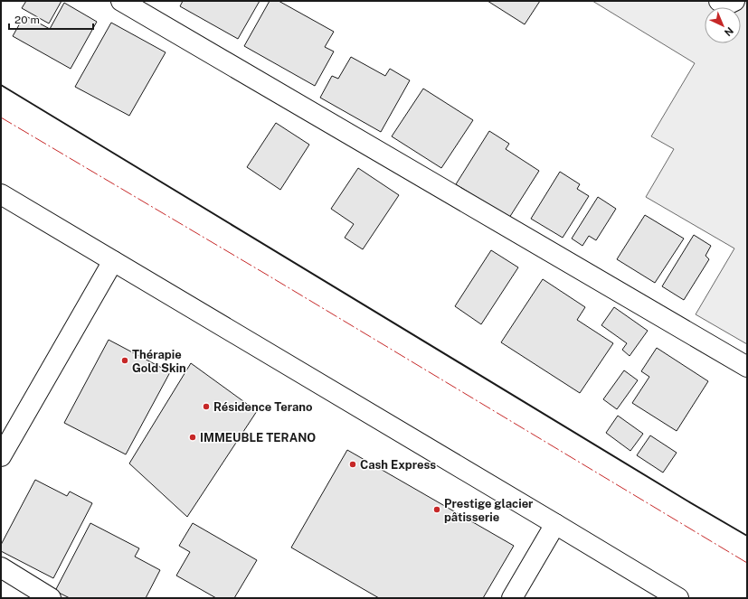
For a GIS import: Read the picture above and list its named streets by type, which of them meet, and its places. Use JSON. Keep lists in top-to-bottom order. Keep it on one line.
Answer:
{"places":["Thérapie Gold Skin","Résidence Terano","IMMEUBLE TERANO","Cash Express","Prestige glacier pâtisserie"],"scale_bar":"20 m","north":"bottom right"}
